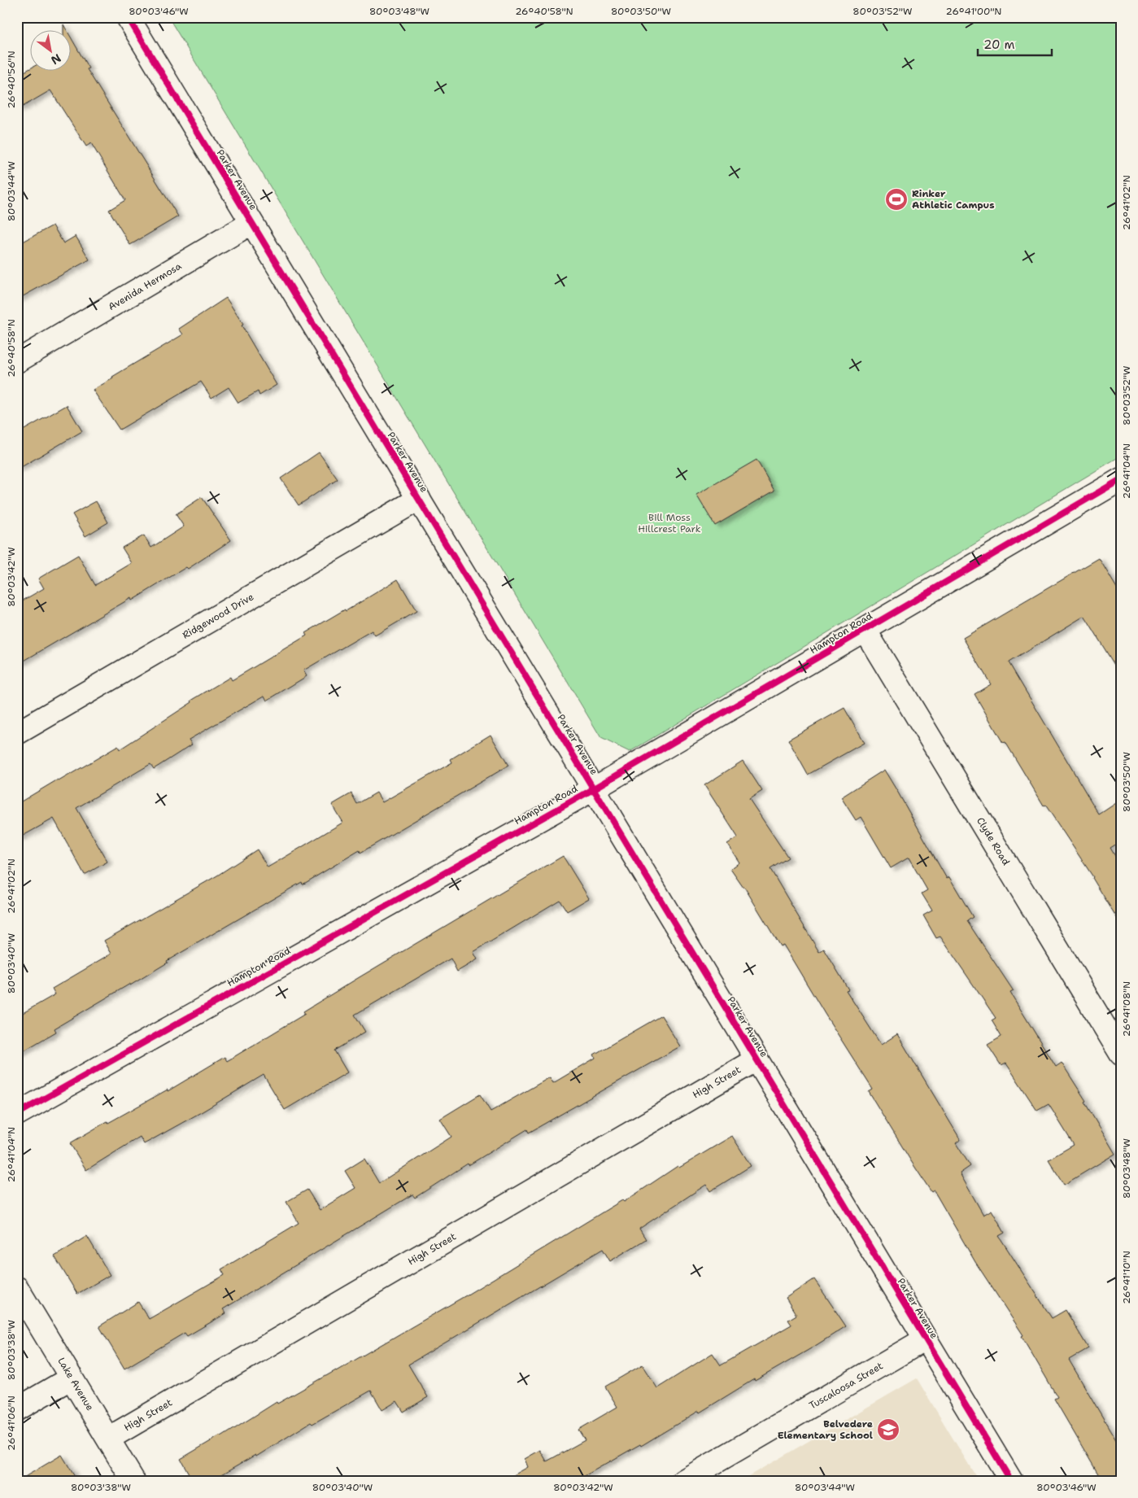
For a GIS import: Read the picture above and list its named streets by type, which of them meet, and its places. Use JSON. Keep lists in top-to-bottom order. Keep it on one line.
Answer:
{"streets":{"street":["Parker Avenue","Avenida Hermosa","Ridgewood Drive","Hampton Road","Clyde Road","High Street","Lake Avenue","Tuscaloosa Street"]},"crossings":[["Parker Avenue","Avenida Hermosa"],["Parker Avenue","Ridgewood Drive"],["Parker Avenue","Hampton Road"],["Parker Avenue","High Street"],["Parker Avenue","Tuscaloosa Street"],["Hampton Road","Clyde Road"],["High Street","Lake Avenue"]],"parks":["Bill Moss Hillcrest Park"],"places":{"sports":["Rinker Athletic Campus"],"school or university":["Belvedere Elementary School"]},"scale_bar":"20 m","north":"bottom right","coordinates":["80°03'46\"W","80°03'48\"W","26°40'58\"N","80°03'50\"W","80°03'52\"W","26°41'00\"N","26°40'56\"N","80°03'44\"W","26°41'02\"N","26°41'04\"N","80°03'42\"W","80°03'40\"W","26°41'08\"N","26°41'10\"N","80°03'38\"W","26°41'06\"N"]}
